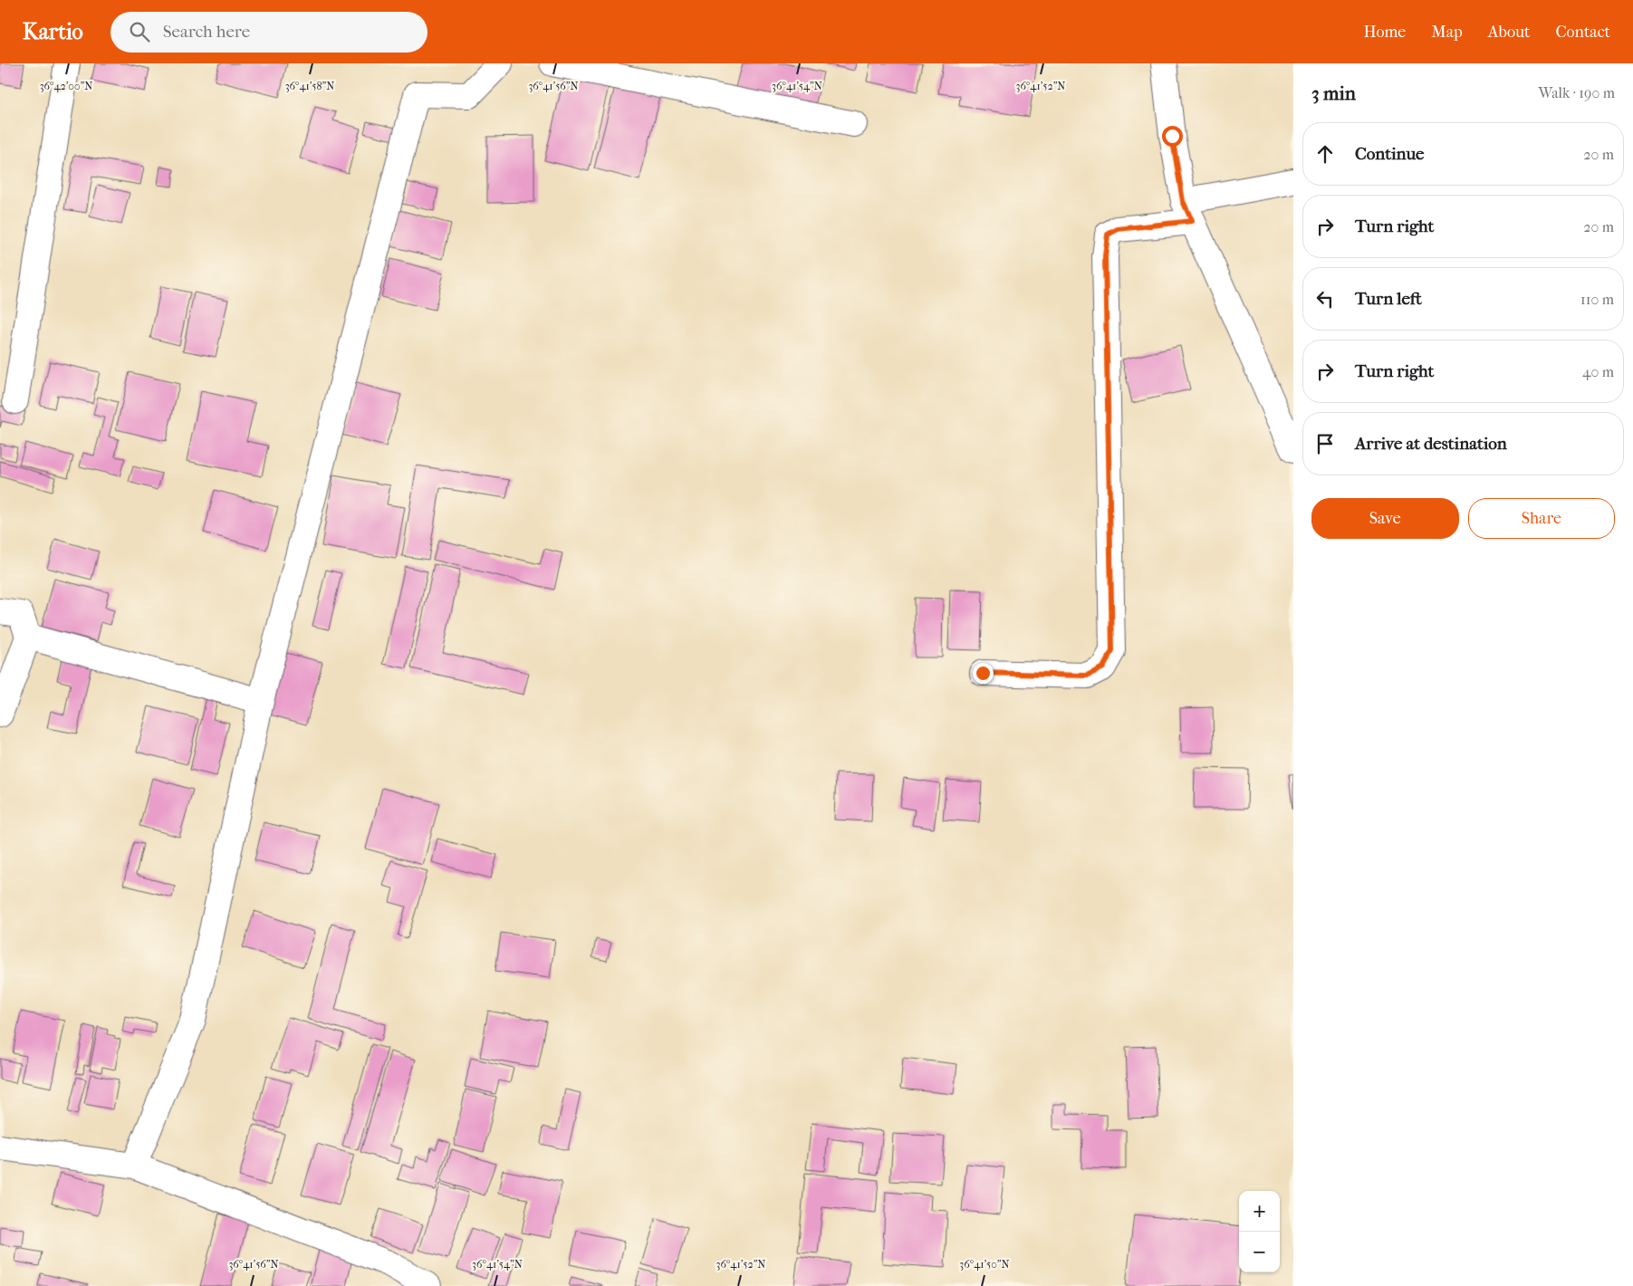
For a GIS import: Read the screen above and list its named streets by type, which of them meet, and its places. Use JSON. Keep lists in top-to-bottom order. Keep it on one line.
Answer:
{"page":{"header":"Kartio","search":"Search here","nav":["Home","Map","About","Contact"],"heading":["3 min","Walk · 190 m"],"list":[["Continue","20 m"],["Turn right","20 m"],["Turn left","110 m"],["Turn right","40 m"],"Arrive at destination"],"buttons":["Save","Share"],"map_buttons":["+","−"]},"coordinates":["36°42'00\"N","36°41'58\"N","36°41'56\"N","36°41'54\"N","36°41'52\"N","36°41'50\"N"]}
